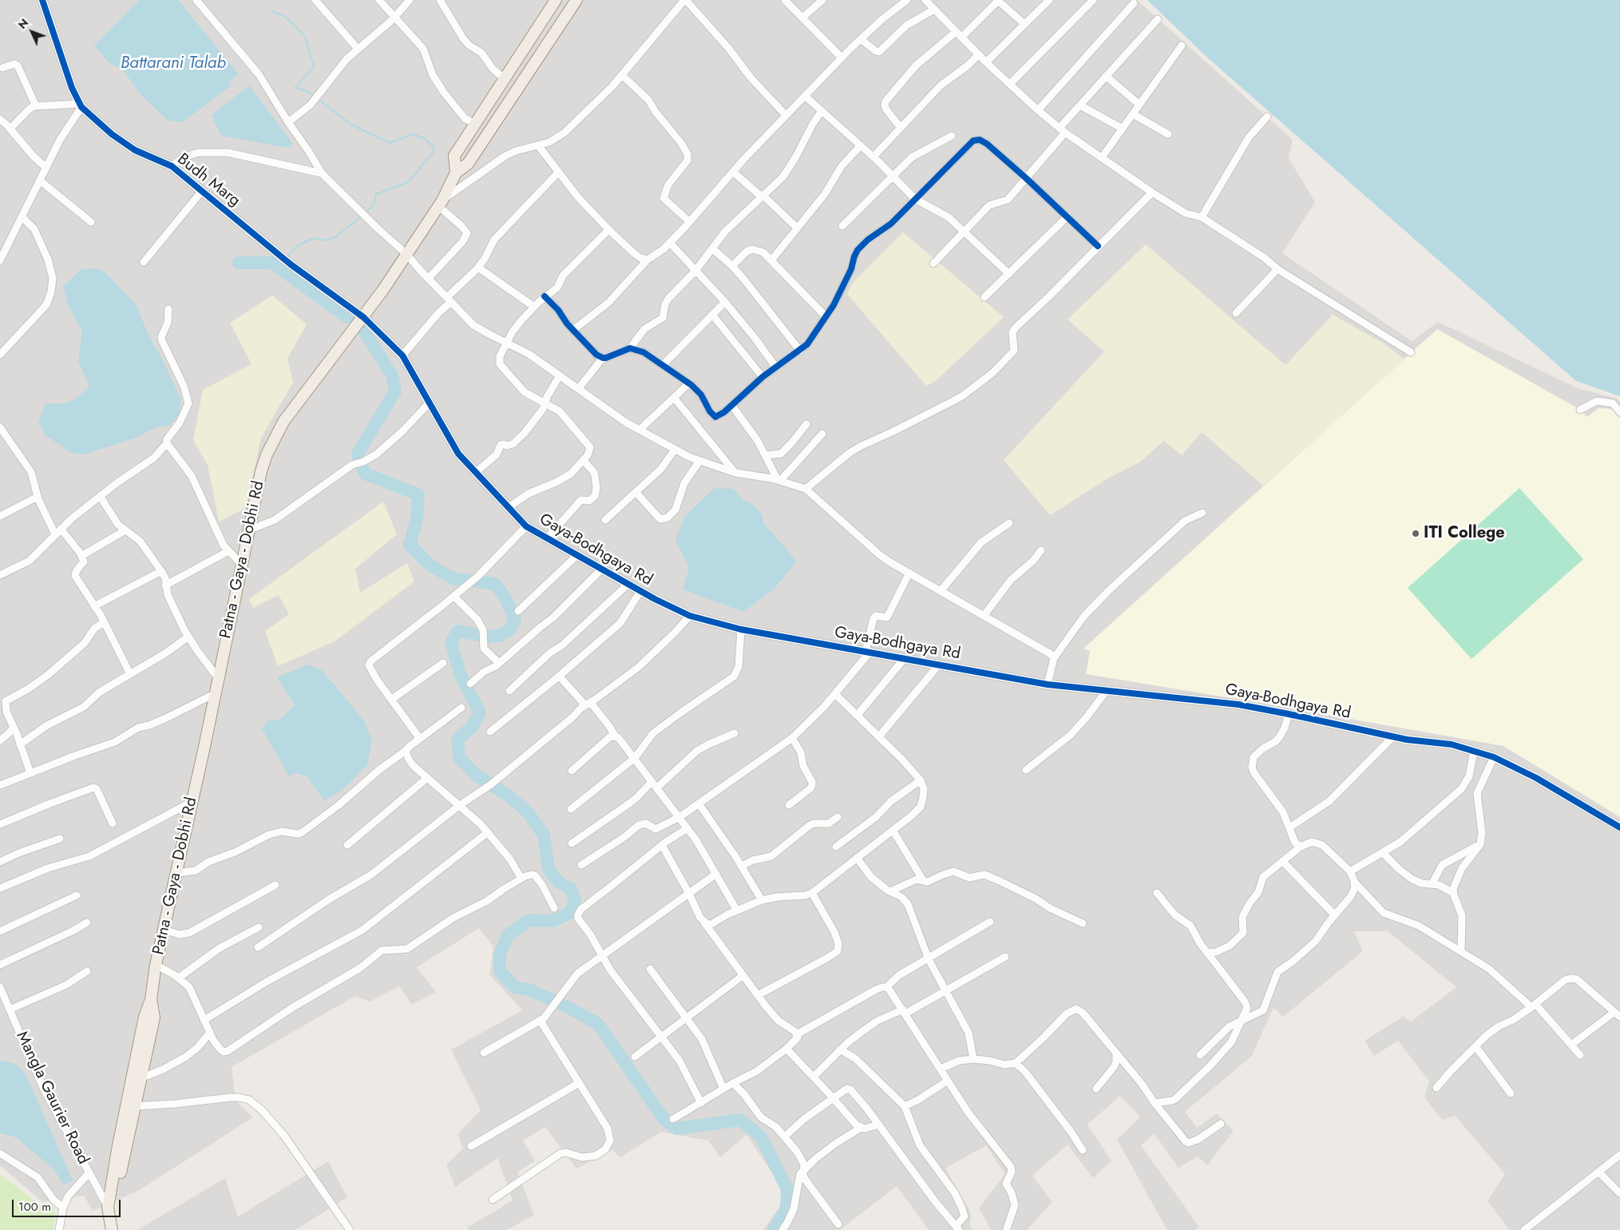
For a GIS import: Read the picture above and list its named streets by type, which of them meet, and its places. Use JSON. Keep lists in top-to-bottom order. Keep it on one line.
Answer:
{"streets":{"main road":["Patna - Gaya - Dobhi Rd"],"street":["Budh Marg","Gaya-Bodhgaya Rd","Mangla Gaurier Road"]},"crossings":[["Budh Marg","Gaya-Bodhgaya Rd"],["Gaya-Bodhgaya Rd","Patna - Gaya - Dobhi Rd"],["Patna - Gaya - Dobhi Rd","Mangla Gaurier Road"]],"water":["Battarani Talab"],"places":["ITI College"],"scale_bar":"100 m","north":"top left"}
